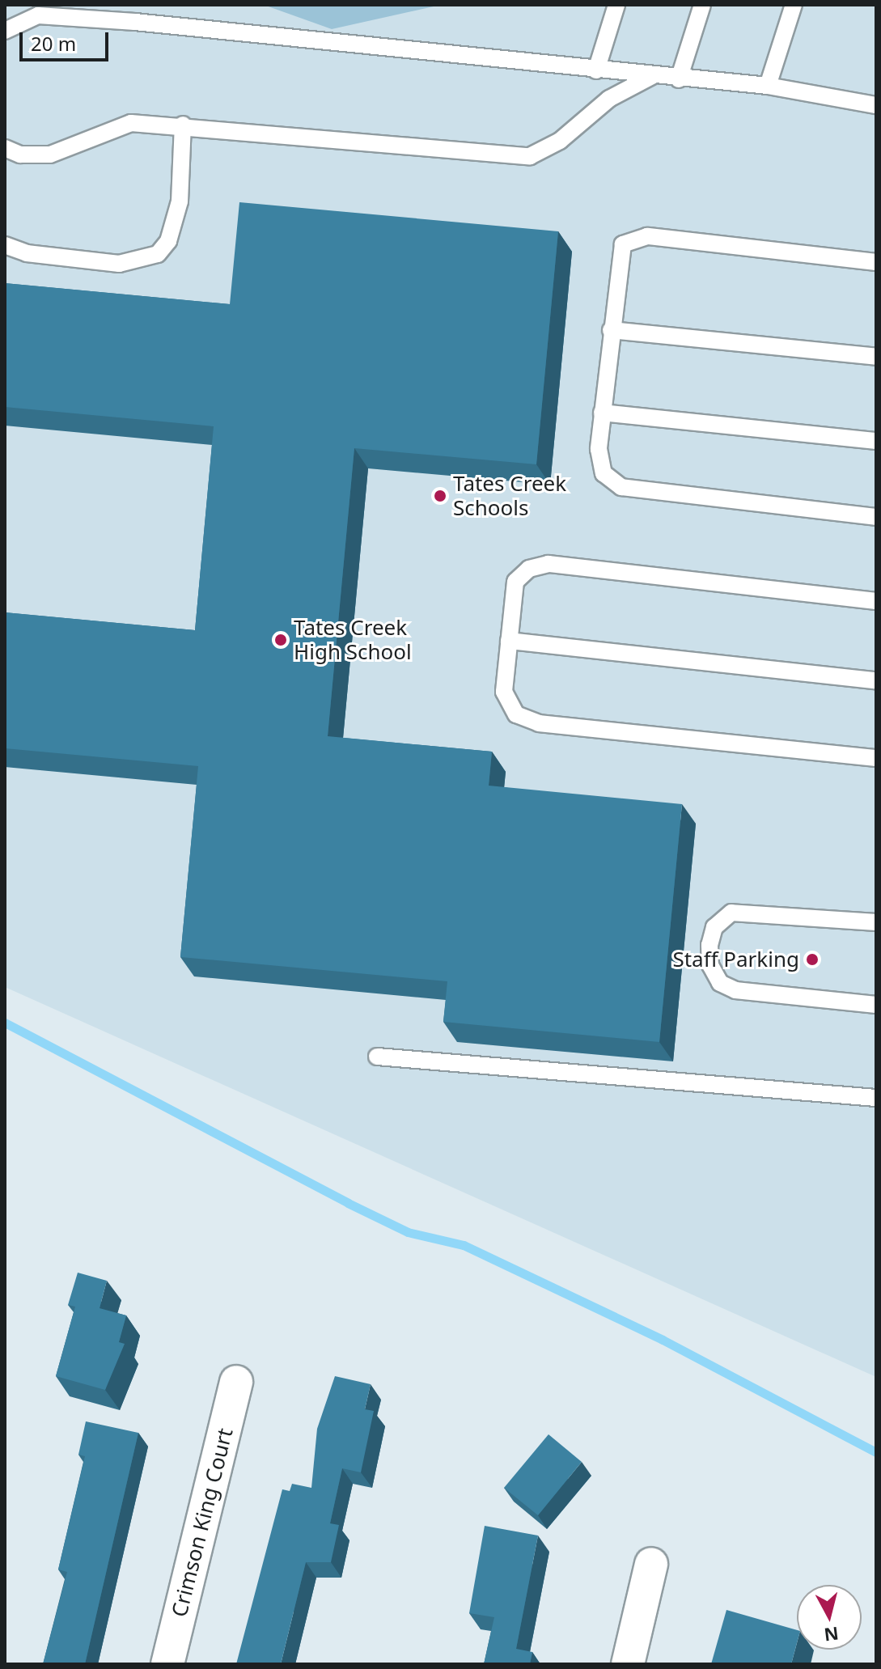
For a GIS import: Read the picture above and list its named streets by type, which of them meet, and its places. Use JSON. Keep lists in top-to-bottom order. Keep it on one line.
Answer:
{"streets":{"street":["Crimson King Court"]},"places":["Tates Creek Schools","Tates Creek High School","Staff Parking"],"scale_bar":"20 m","north":"bottom"}
